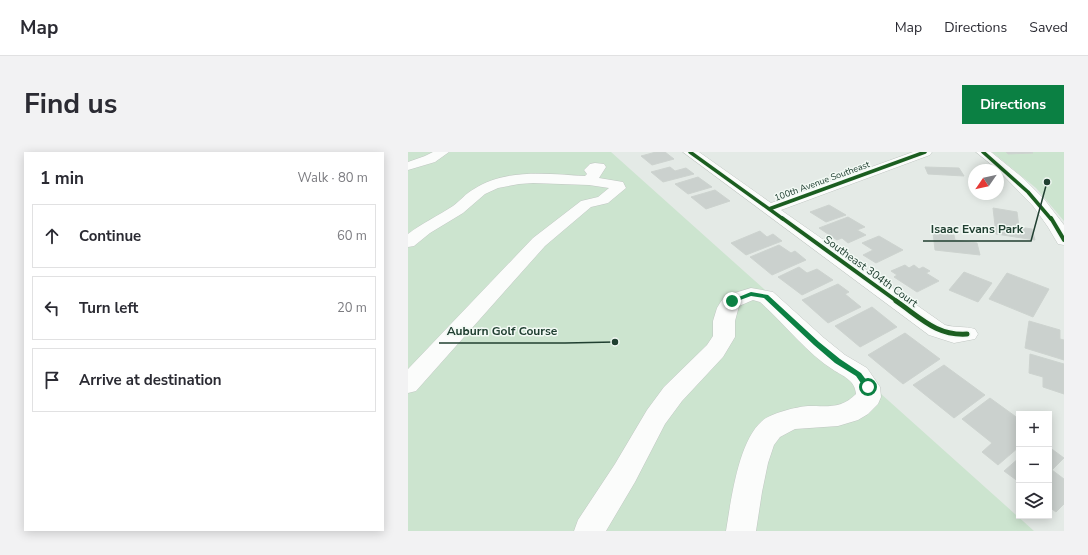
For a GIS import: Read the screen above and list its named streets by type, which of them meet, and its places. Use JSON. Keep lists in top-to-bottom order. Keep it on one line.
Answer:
{"streets":{"street":["100th Avenue Southeast","Southeast 304th Court"]},"crossings":[["100th Avenue Southeast","Southeast 304th Court"]],"places":["Isaac Evans Park","Auburn Golf Course"],"north":"bottom left","page":{"header":"Map","nav":["Map","Directions","Saved"],"title":"Find us","buttons":"Directions","heading":["1 min","Walk · 80 m"],"list":[["Continue","60 m"],["Turn left","20 m"],"Arrive at destination"],"map_buttons":["+","−"]}}
